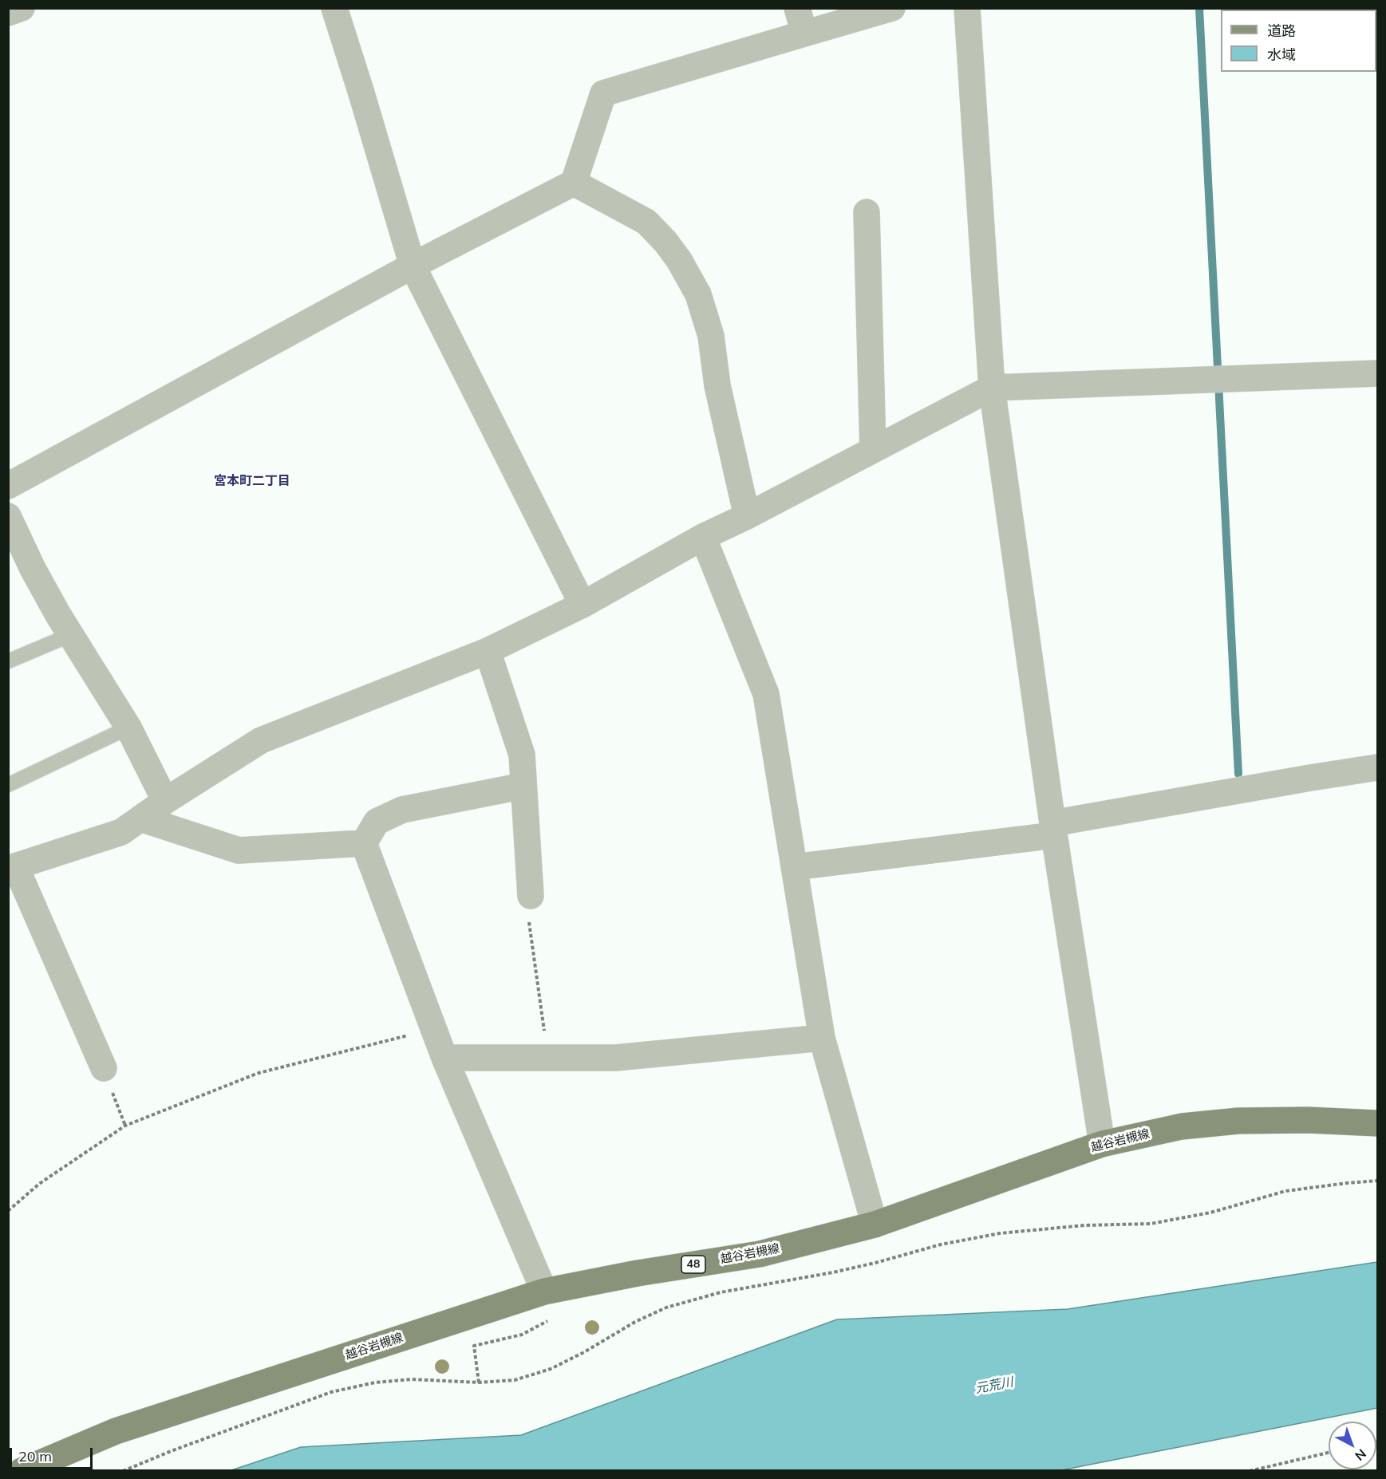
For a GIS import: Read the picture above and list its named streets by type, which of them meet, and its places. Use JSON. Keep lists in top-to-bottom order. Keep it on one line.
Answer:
{"streets":{"main road":["越谷岩槻線","48"]},"districts":["宮本町二丁目"],"water":["元荒川"],"legend":["道路","水域"],"scale_bar":"20 m","north":"bottom right"}
